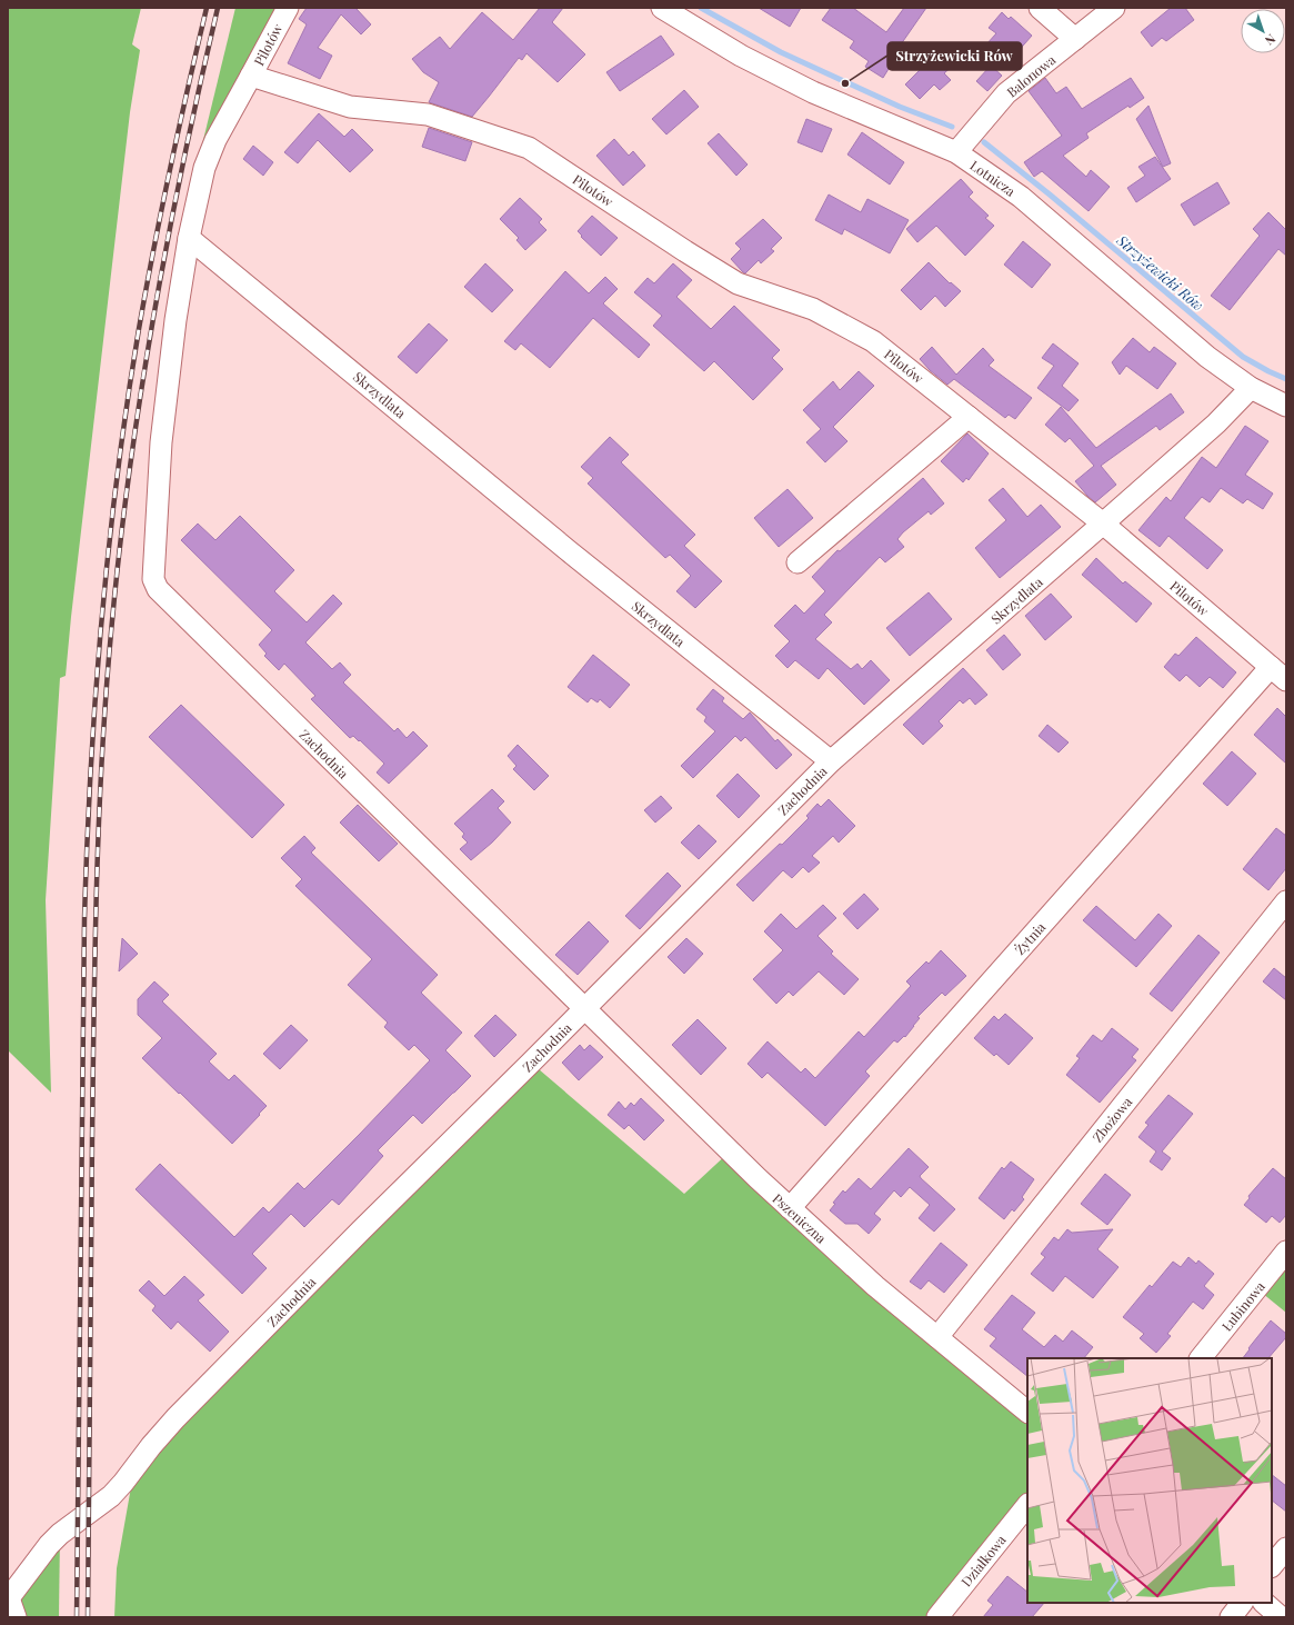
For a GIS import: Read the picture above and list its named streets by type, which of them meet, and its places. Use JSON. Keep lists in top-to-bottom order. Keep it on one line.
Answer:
{"streets":{"street":["Pilotów","Balonowa","Lotnicza","Skrzydlata","Zachodnia","Żytnia","Zbożowa","Pszeniczna","Łubinowa","Działkowa"]},"crossings":[["Pilotów","Skrzydlata"],["Pilotów","Żytnia"],["Balonowa","Lotnicza"],["Lotnicza","Skrzydlata"],["Skrzydlata","Zachodnia"],["Zachodnia","Pszeniczna"],["Żytnia","Pszeniczna"],["Zbożowa","Pszeniczna"]],"water":["Strzyżewicki Rów"],"places":["Strzyżewicki Rów"],"north":"bottom right"}
